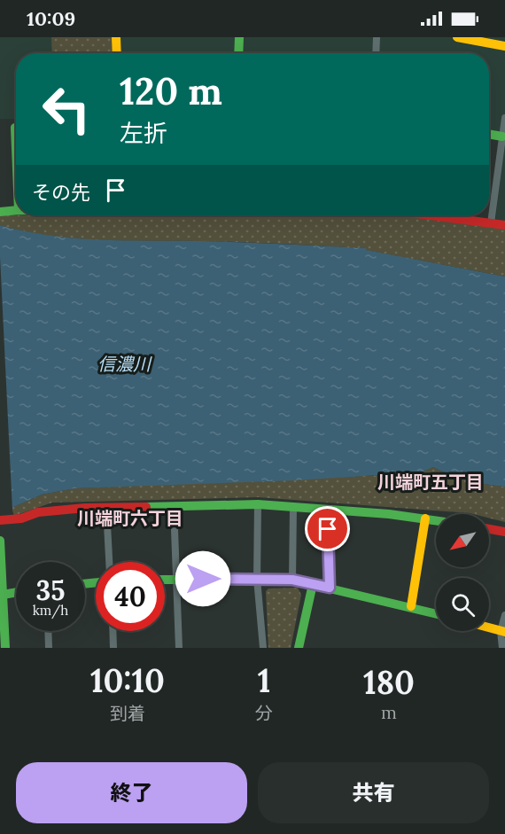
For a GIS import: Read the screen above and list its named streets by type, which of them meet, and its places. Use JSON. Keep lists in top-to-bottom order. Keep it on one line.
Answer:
{"districts":["川端町五丁目","川端町六丁目"],"water":["信濃川"],"north":"bottom left","page":{"status":"10:09","turn":["120 m","左折"],"then":"その先","speed":"35 km/h","limit":"40","eta":["10:10","到着","1","分","180","m"],"buttons":["終了","共有"]}}
